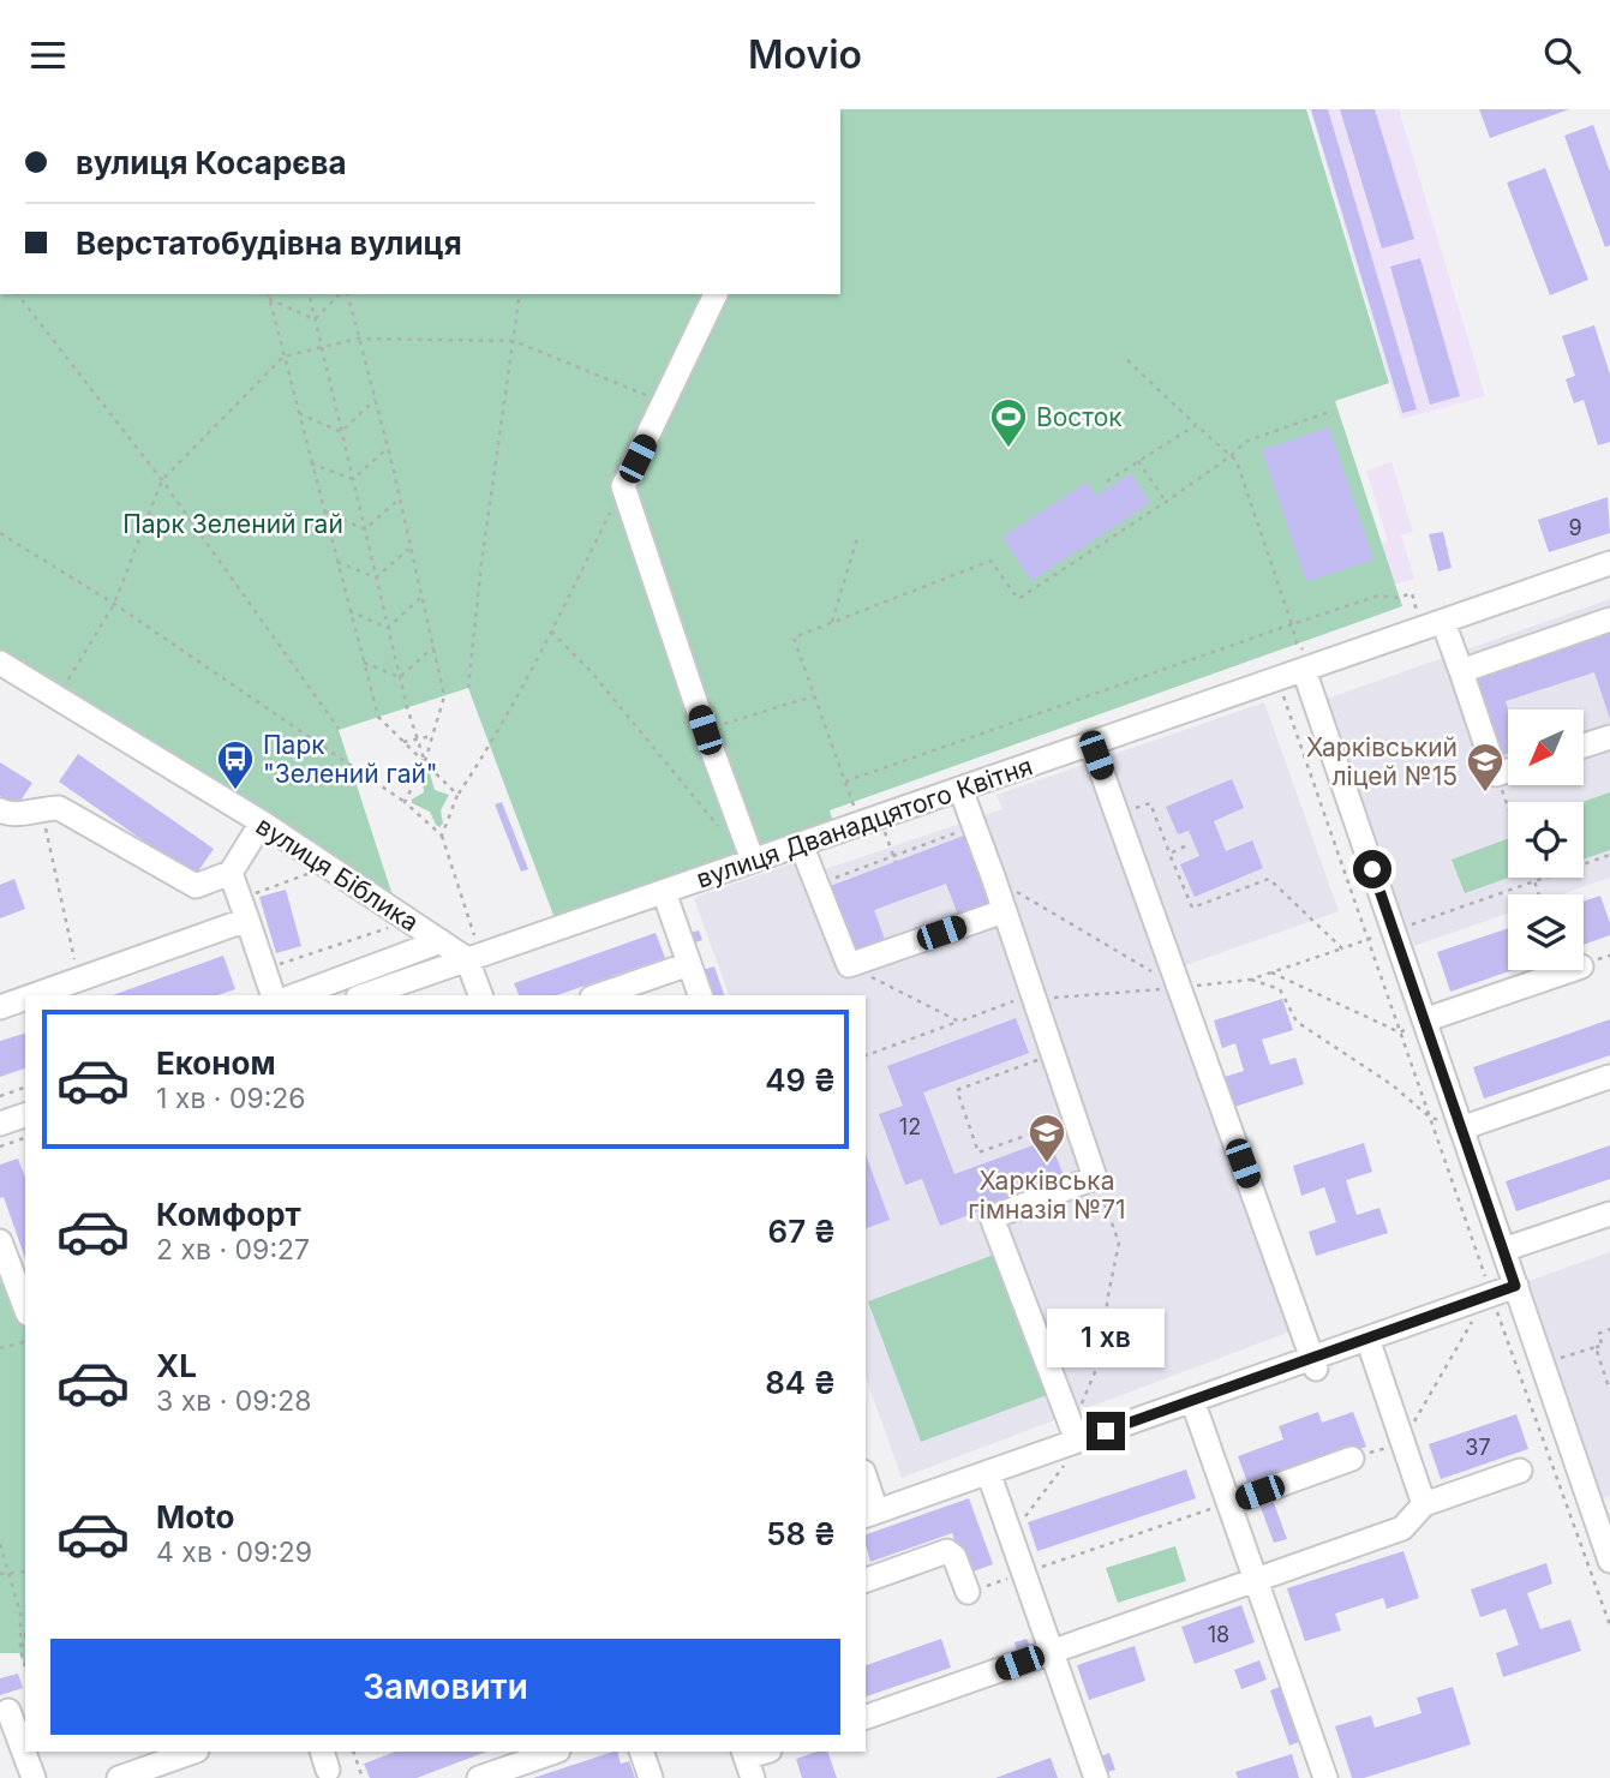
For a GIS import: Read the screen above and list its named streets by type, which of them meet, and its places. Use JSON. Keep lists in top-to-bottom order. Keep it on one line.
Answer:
{"streets":{"street":["вулиця Дванадцятого Квітня","вулиця Біблика"]},"crossings":[["вулиця Дванадцятого Квітня","вулиця Біблика"]],"parks":["Парк Зелений гай"],"places":{"sports":["Восток"],"bus stop":["Парк \"Зелений гай\""],"school or university":["Харківський ліцей №15","Харківська гімназія №71"]},"house_numbers":["9","12","37","18"],"north":"bottom left","page":{"header":"Movio","banner":["вулиця Косарєва","Верстатобудівна вулиця"],"list":[{"name":"Економ","note":"1 хв · 09:26","value":"49 ₴"},{"name":"Комфорт","note":"2 хв · 09:27","value":"67 ₴"},{"name":"XL","note":"3 хв · 09:28","value":"84 ₴"},{"name":"Moto","note":"4 хв · 09:29","value":"58 ₴"}],"bubble":"1 хв","buttons":"Замовити"}}
